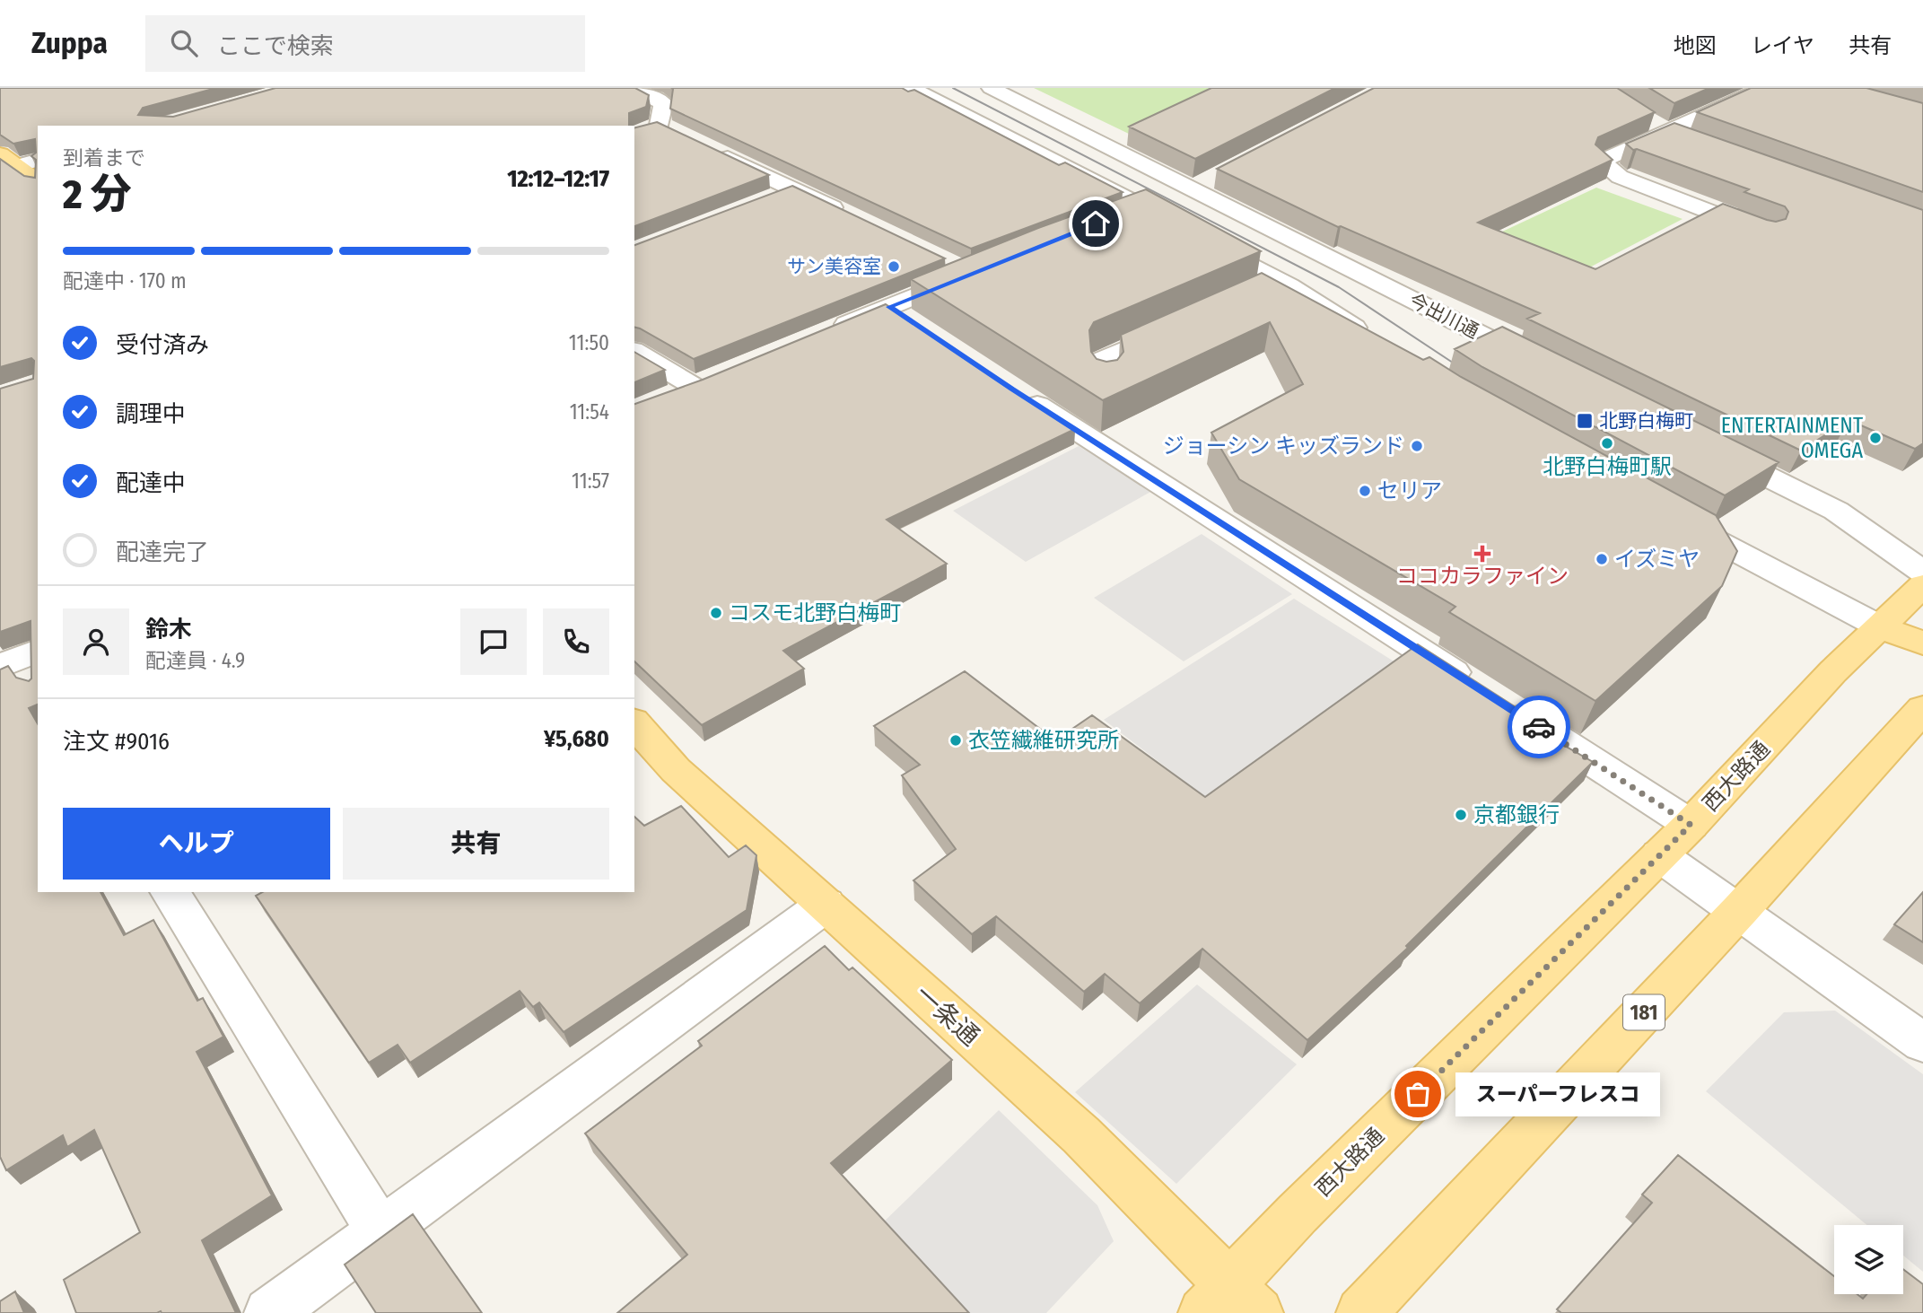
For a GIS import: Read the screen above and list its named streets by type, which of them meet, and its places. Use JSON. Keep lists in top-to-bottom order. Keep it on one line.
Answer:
{"streets":{"main road":["西大路通","181","一条通"],"street":["今出川通"]},"crossings":[["西大路通","一条通"]],"places":{"other":["サン美容室","ENTERTAINMENT OMEGA","北野白梅町駅","ジョーシン キッズランド","セリア","イズミヤ","コスモ北野白梅町","衣笠繊維研究所","京都銀行","スーパーフレスコ"],"transit":["北野白梅町"],"health":["ココカラファイン"]},"page":{"header":"Zuppa","search":"ここで検索","nav":["地図","レイヤ","共有"],"heading":["2 分","到着まで","12:12–12:17"],"panel":["鈴木","配達員 · 4.9","注文 #9016","¥5,680"],"bar":"配達中 · 170 m","list":[["受付済み","11:50"],["調理中","11:54"],["配達中","11:57"],"配達完了"],"buttons":["ヘルプ","共有"],"bubble":"スーパーフレスコ"}}
